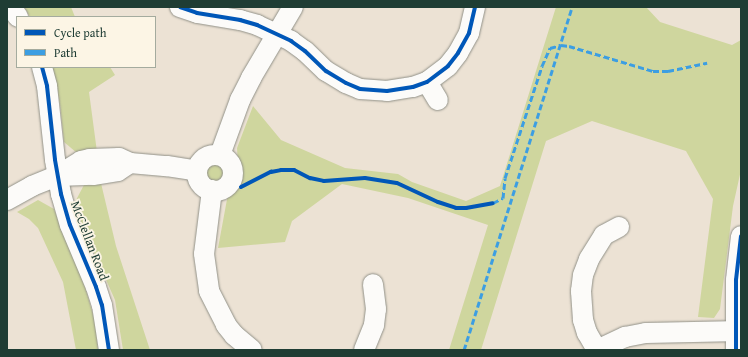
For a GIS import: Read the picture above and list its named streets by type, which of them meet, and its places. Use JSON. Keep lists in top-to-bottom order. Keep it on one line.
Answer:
{"streets":{"street":["McClellan Road"]},"legend":["Cycle path","Path"]}
